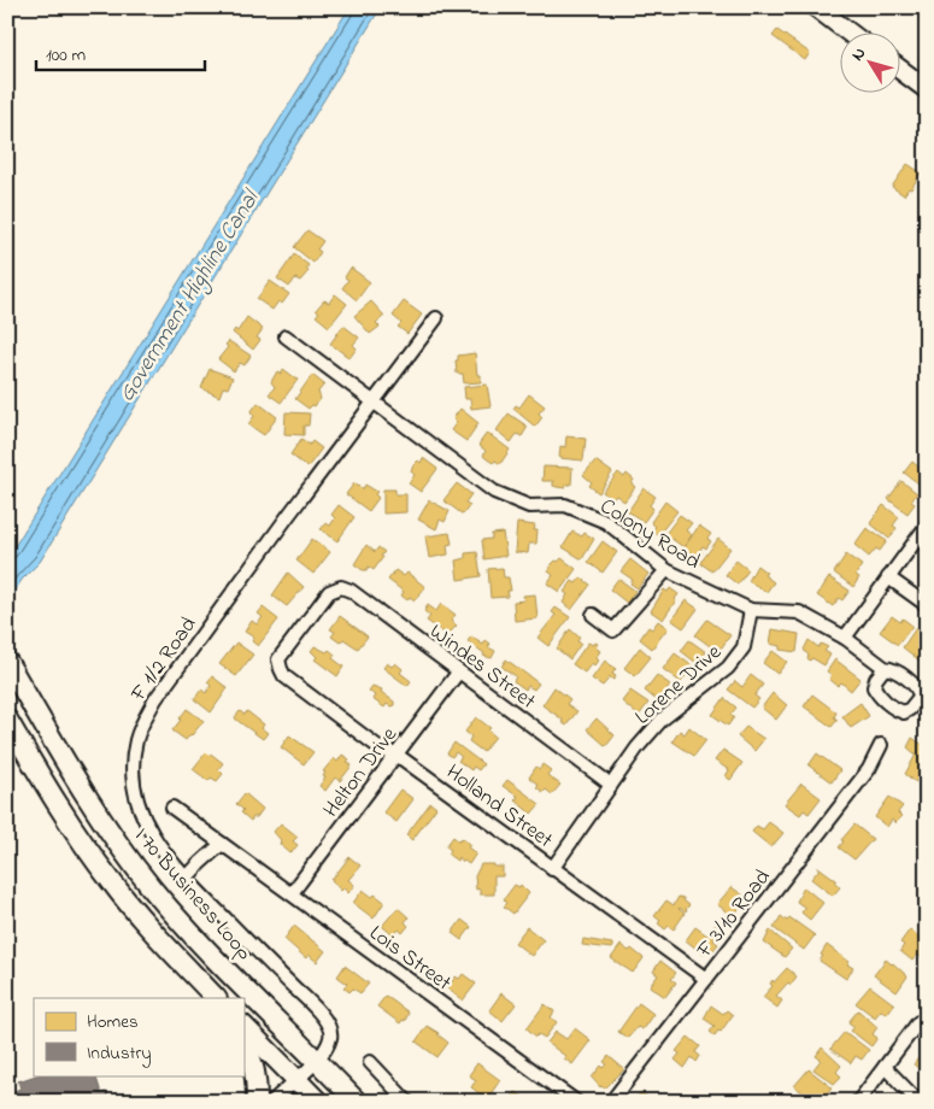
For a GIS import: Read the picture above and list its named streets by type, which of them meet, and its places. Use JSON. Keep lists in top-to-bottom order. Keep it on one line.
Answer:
{"streets":{"main road":["I 70 Business Loop"],"street":["Colony Road","F 1/2 Road","Windes Street","Lorene Drive","Helton Drive","Holland Street","F 3/10 Road","Lois Street"]},"crossings":[["Colony Road","F 1/2 Road"],["Colony Road","Lorene Drive"],["F 1/2 Road","I 70 Business Loop"],["Windes Street","Lorene Drive"],["Windes Street","Helton Drive"],["Windes Street","Holland Street"],["Lorene Drive","Holland Street"],["Helton Drive","Holland Street"],["Helton Drive","Lois Street"],["Holland Street","F 3/10 Road"]],"water":["Government Highline Canal"],"legend":["Homes","Industry"],"scale_bar":"100 m","north":"top left"}
